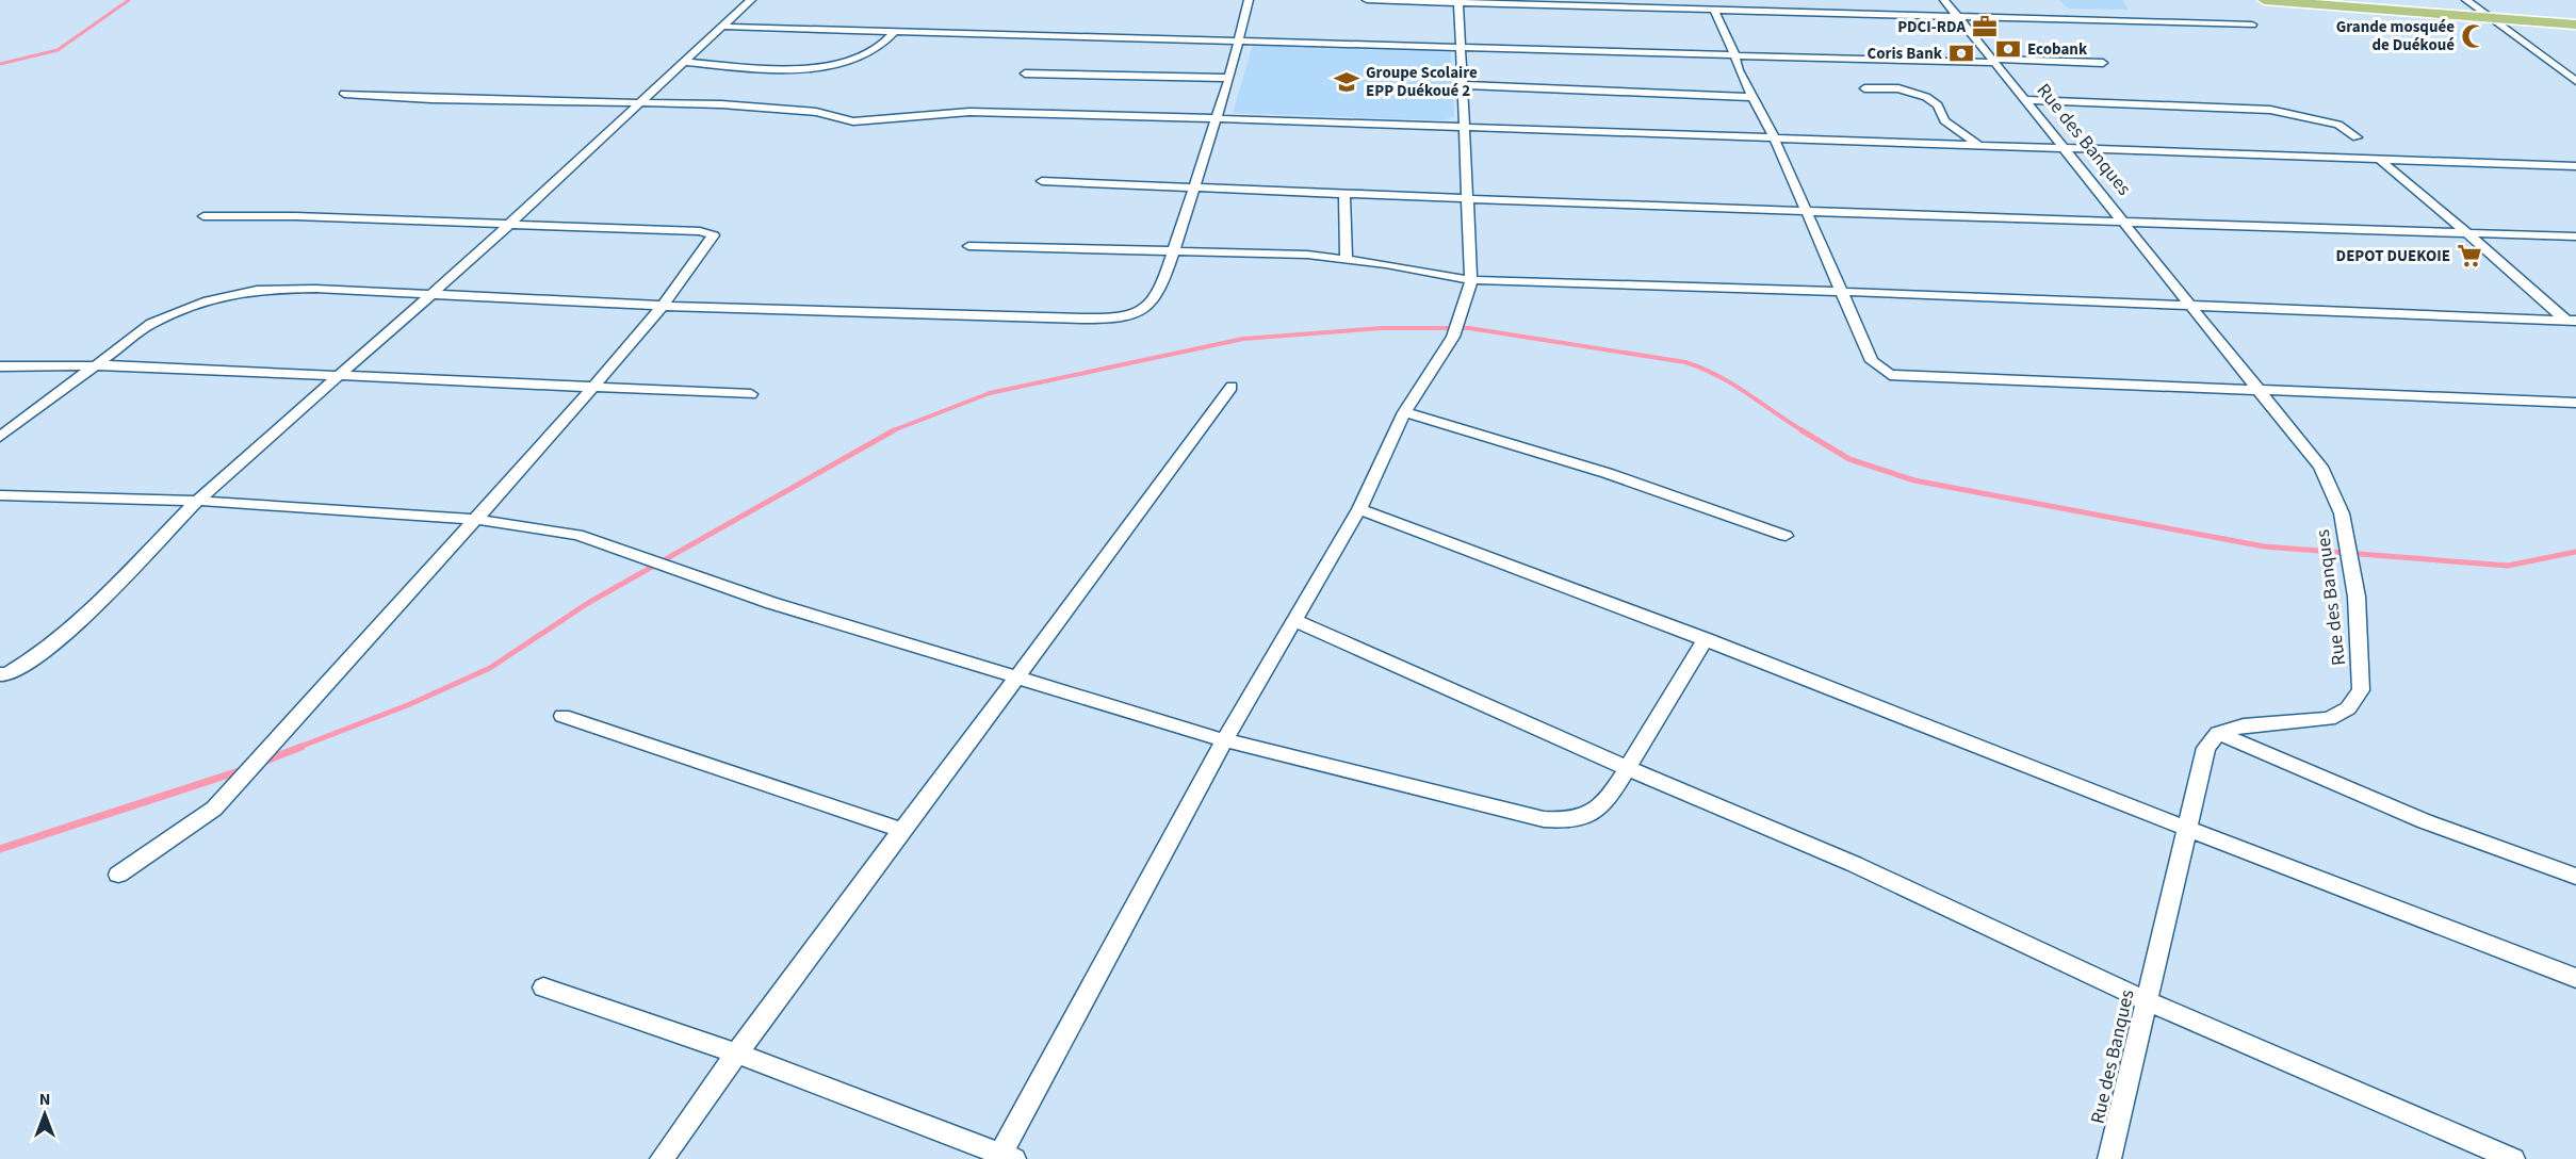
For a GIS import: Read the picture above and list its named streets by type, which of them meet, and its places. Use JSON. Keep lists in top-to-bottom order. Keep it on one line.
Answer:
{"streets":{"street":["Rue des Banques"]},"places":{"office":["PDCI-RDA"],"mosque":["Grande mosquée de Duékoué"],"bank":["Ecobank","Coris Bank"],"school or university":["Groupe Scolaire EPP Duékoué 2"],"supermarket":["DEPOT DUEKOIE"]},"north":"top"}
